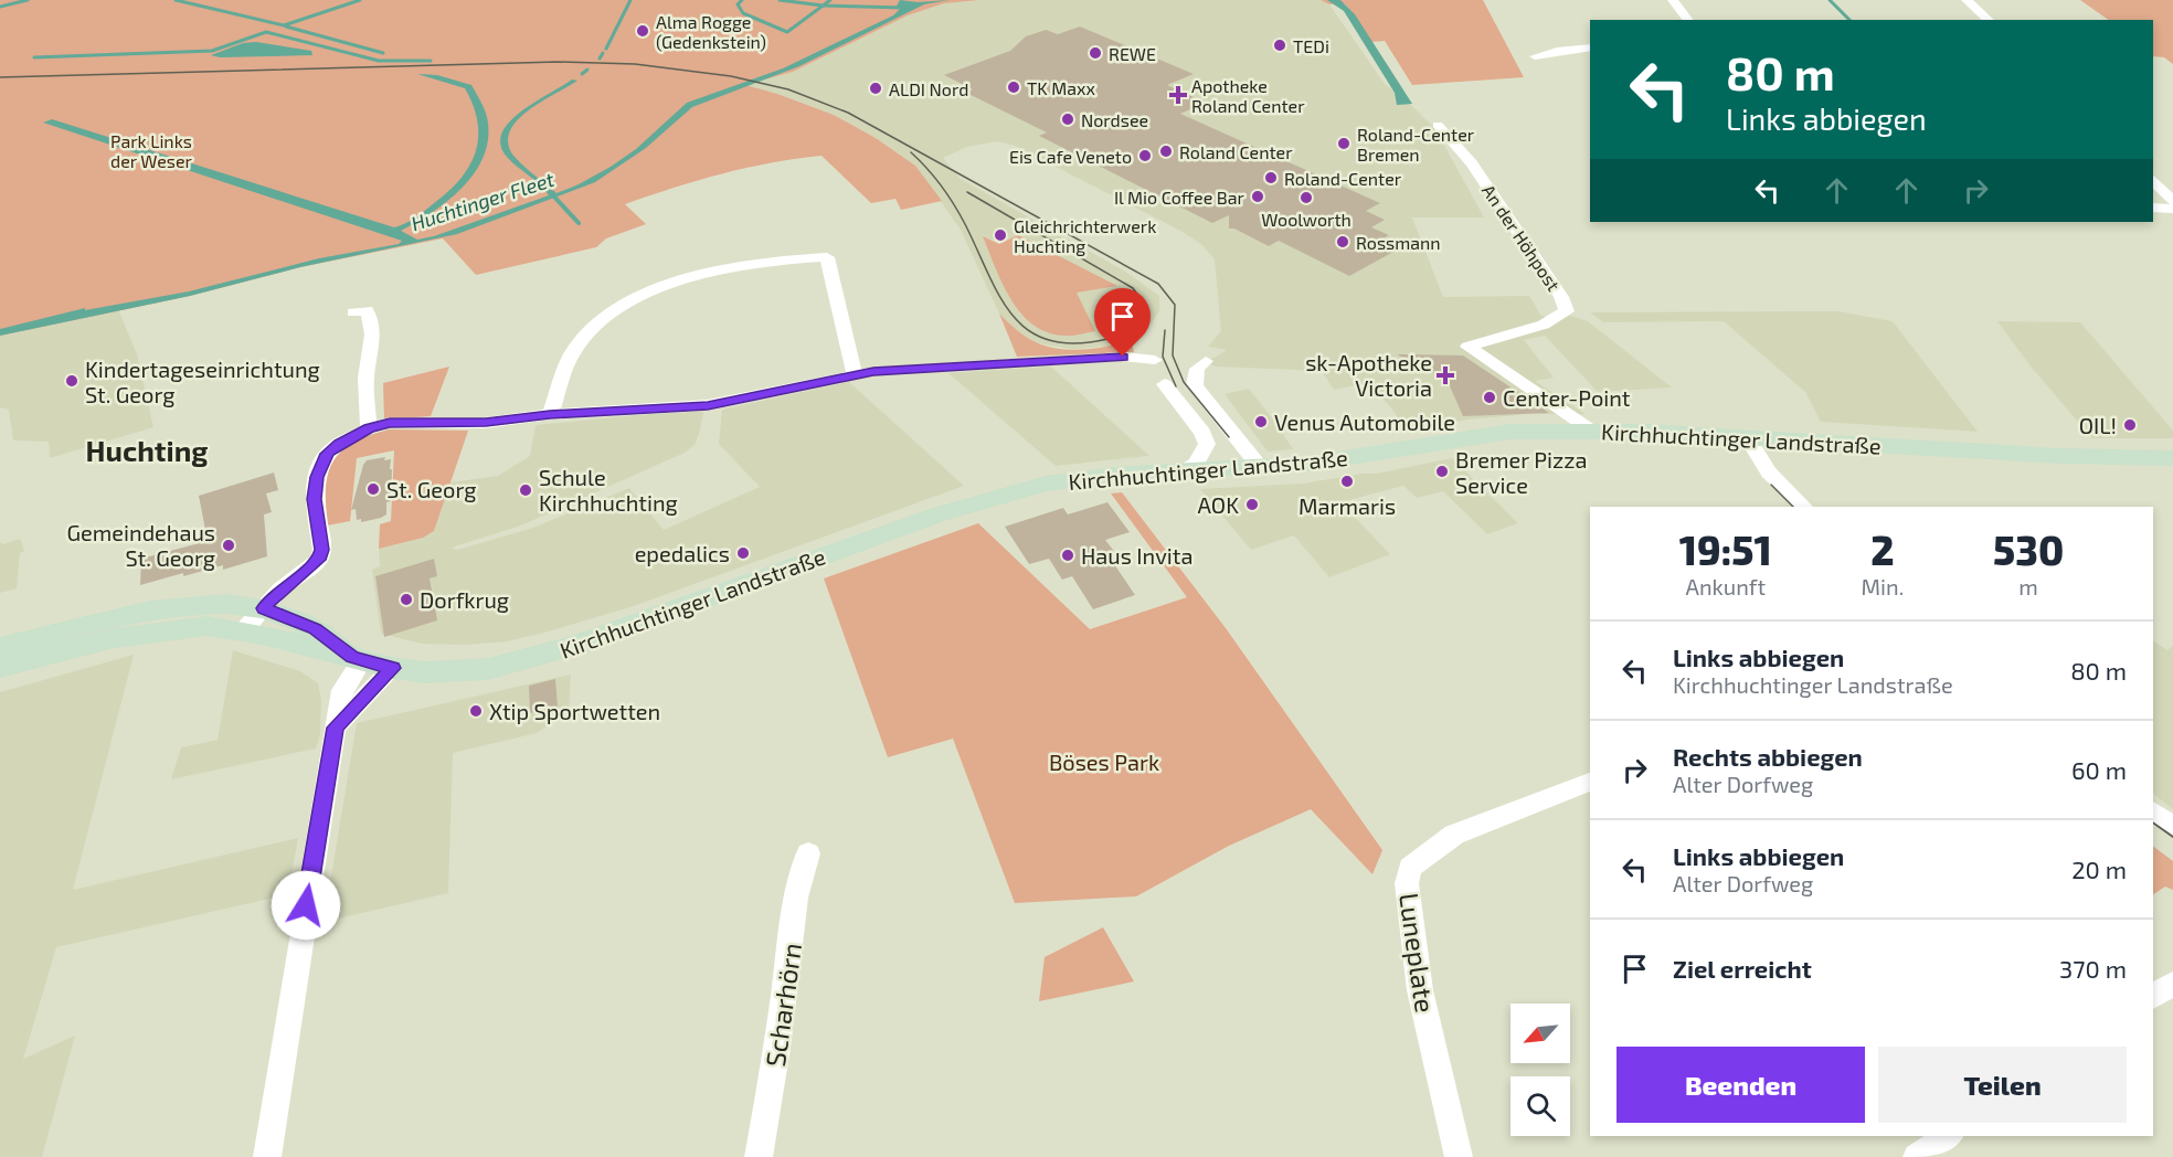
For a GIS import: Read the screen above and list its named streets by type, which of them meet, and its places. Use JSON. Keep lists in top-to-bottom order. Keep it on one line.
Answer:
{"streets":{"main road":["Kirchhuchtinger Landstraße"],"street":["An der Höhpost","Luneplate","Scharhörn"]},"crossings":[["An der Höhpost","Kirchhuchtinger Landstraße"]],"districts":["Huchting"],"water":["Huchtinger Fleet"],"parks":["Park Links der Weser","Böses Park"],"places":{"other":["Alma Rogge (Gedenkstein)","TEDi","REWE","TK Maxx","ALDI Nord","Nordsee","Roland-Center Bremen","Roland Center","Eis Cafe Veneto","Roland-Center","Il Mio Coffee Bar","Woolworth","Gleichrichterwerk Huchting","Rossmann","Kindertageseinrichtung St. Georg","Center-Point","Venus Automobile","OIL!","Bremer Pizza Service","Marmaris","St. Georg","Schule Kirchhuchting","AOK","Gemeindehaus St. Georg","epedalics","Haus Invita","Dorfkrug","Xtip Sportwetten"],"health":["Apotheke Roland Center","sk-Apotheke Victoria"]},"north":"bottom left","page":{"turn":["80 m","Links abbiegen"],"eta":["19:51","Ankunft","2","Min.","530","m"],"list":[{"name":"Links abbiegen","note":"Kirchhuchtinger Landstraße","value":"80 m"},{"name":"Rechts abbiegen","note":"Alter Dorfweg","value":"60 m"},{"name":"Links abbiegen","note":"Alter Dorfweg","value":"20 m"},{"name":"Ziel erreicht","value":"370 m"}],"buttons":["Beenden","Teilen"]}}
